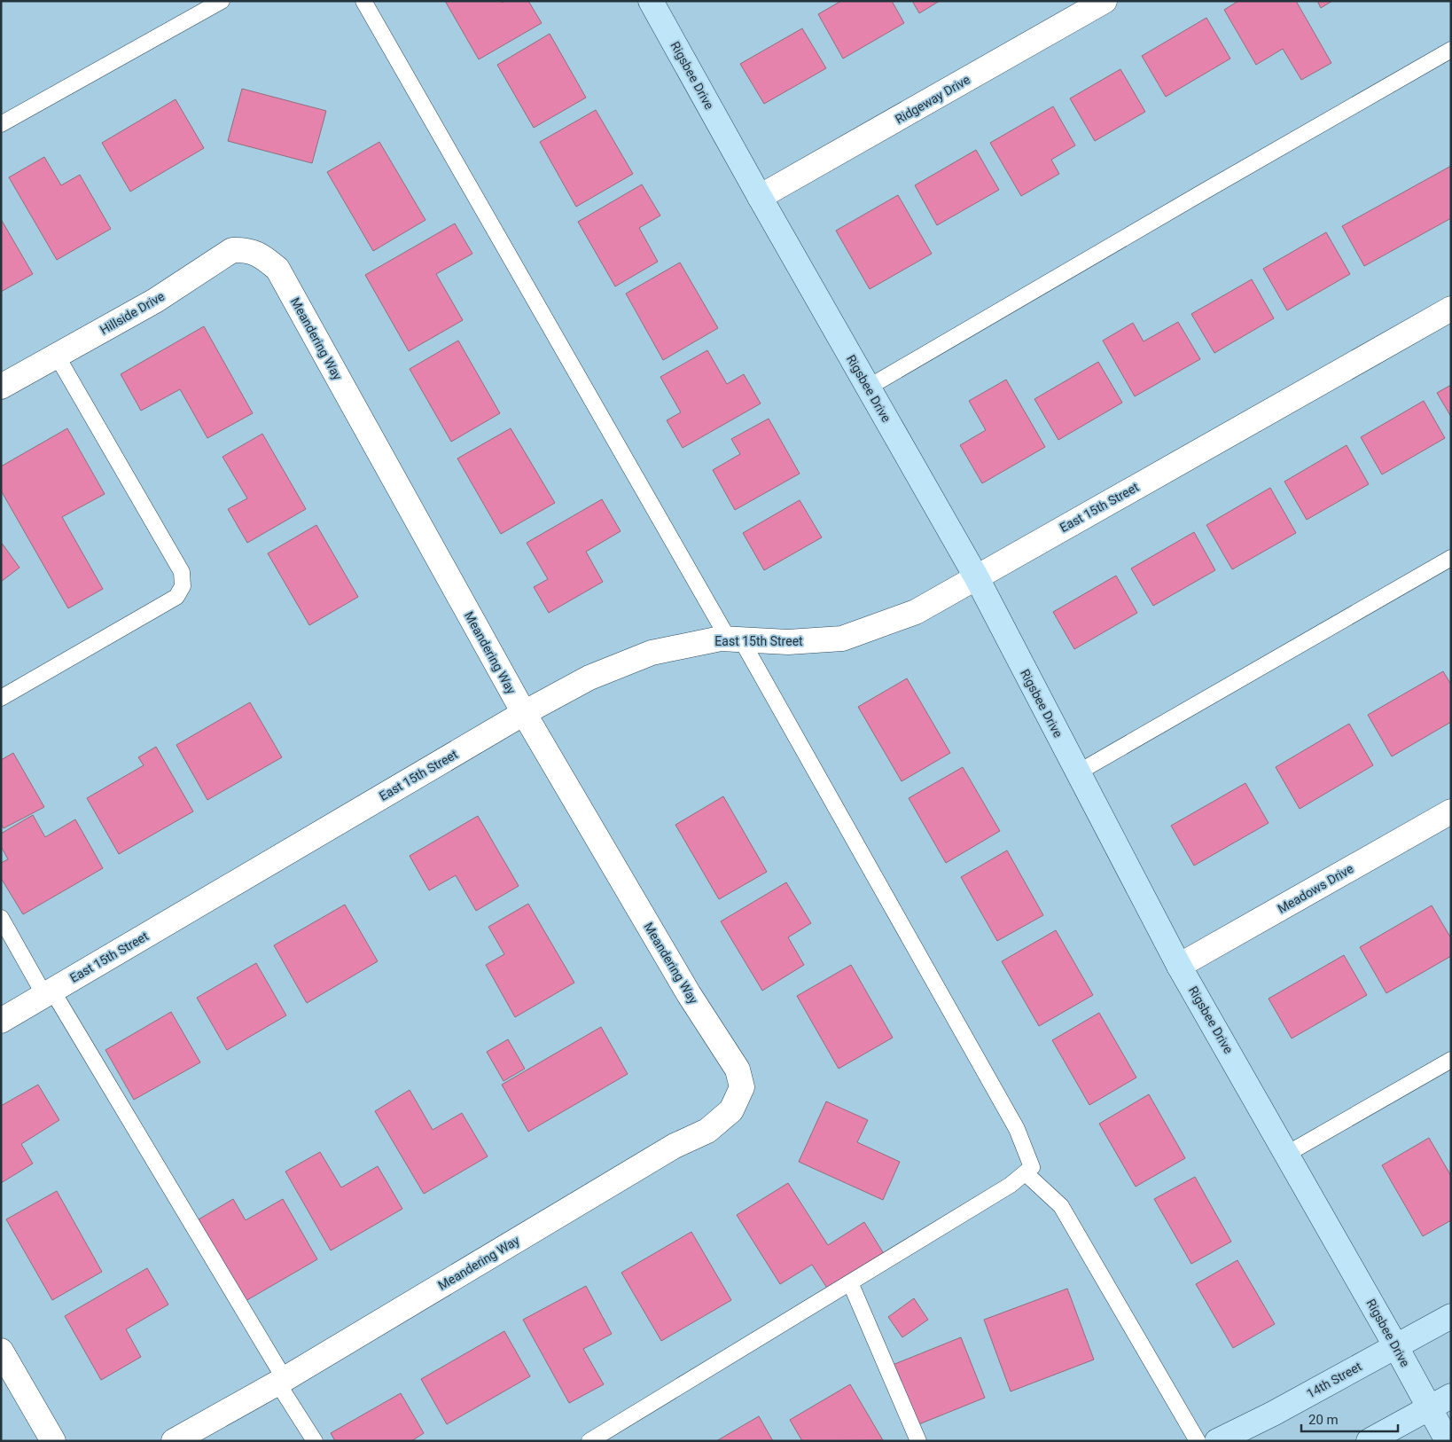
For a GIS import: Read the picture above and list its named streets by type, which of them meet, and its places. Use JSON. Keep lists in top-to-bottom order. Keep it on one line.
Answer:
{"streets":{"street":["Rigsbee Drive","Ridgeway Drive","Hillside Drive","Meandering Way","East 15th Street","Meadows Drive","14th Street"]},"crossings":[["Rigsbee Drive","Ridgeway Drive"],["Rigsbee Drive","East 15th Street"],["Rigsbee Drive","Meadows Drive"],["Rigsbee Drive","14th Street"],["Hillside Drive","Meandering Way"],["Meandering Way","East 15th Street"]],"scale_bar":"20 m"}
